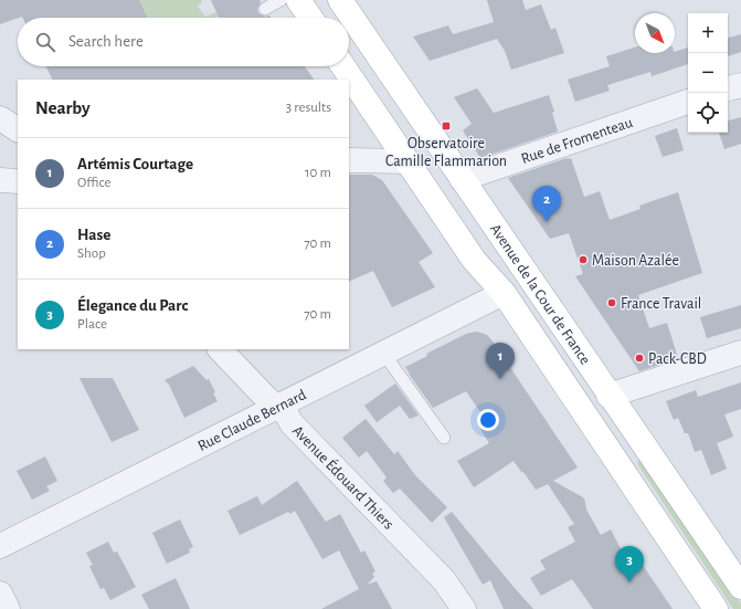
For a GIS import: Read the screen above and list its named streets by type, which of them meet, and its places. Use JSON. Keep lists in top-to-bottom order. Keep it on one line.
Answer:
{"streets":{"main road":["Avenue de la Cour de France"],"street":["Rue de Fromenteau","Rue Claude Bernard","Avenue Édouard Thiers"]},"crossings":[["Rue de Fromenteau","Avenue de la Cour de France"],["Avenue de la Cour de France","Rue Claude Bernard"],["Rue Claude Bernard","Avenue Édouard Thiers"]],"places":{"transit":["Observatoire Camille Flammarion"],"other":["Maison Azalée","France Travail","Pack-CBD"]},"north":"bottom right","page":{"map_buttons":["+","−"],"search":"Search here","heading":["Nearby","3 results"],"list":[{"mark":"1","name":"Artémis Courtage","note":"Office","value":"10 m"},{"mark":"2","name":"Hase","note":"Shop","value":"70 m"},{"mark":"3","name":"Élegance du Parc","note":"Place","value":"70 m"}],"pins":["2","1","3"]}}
